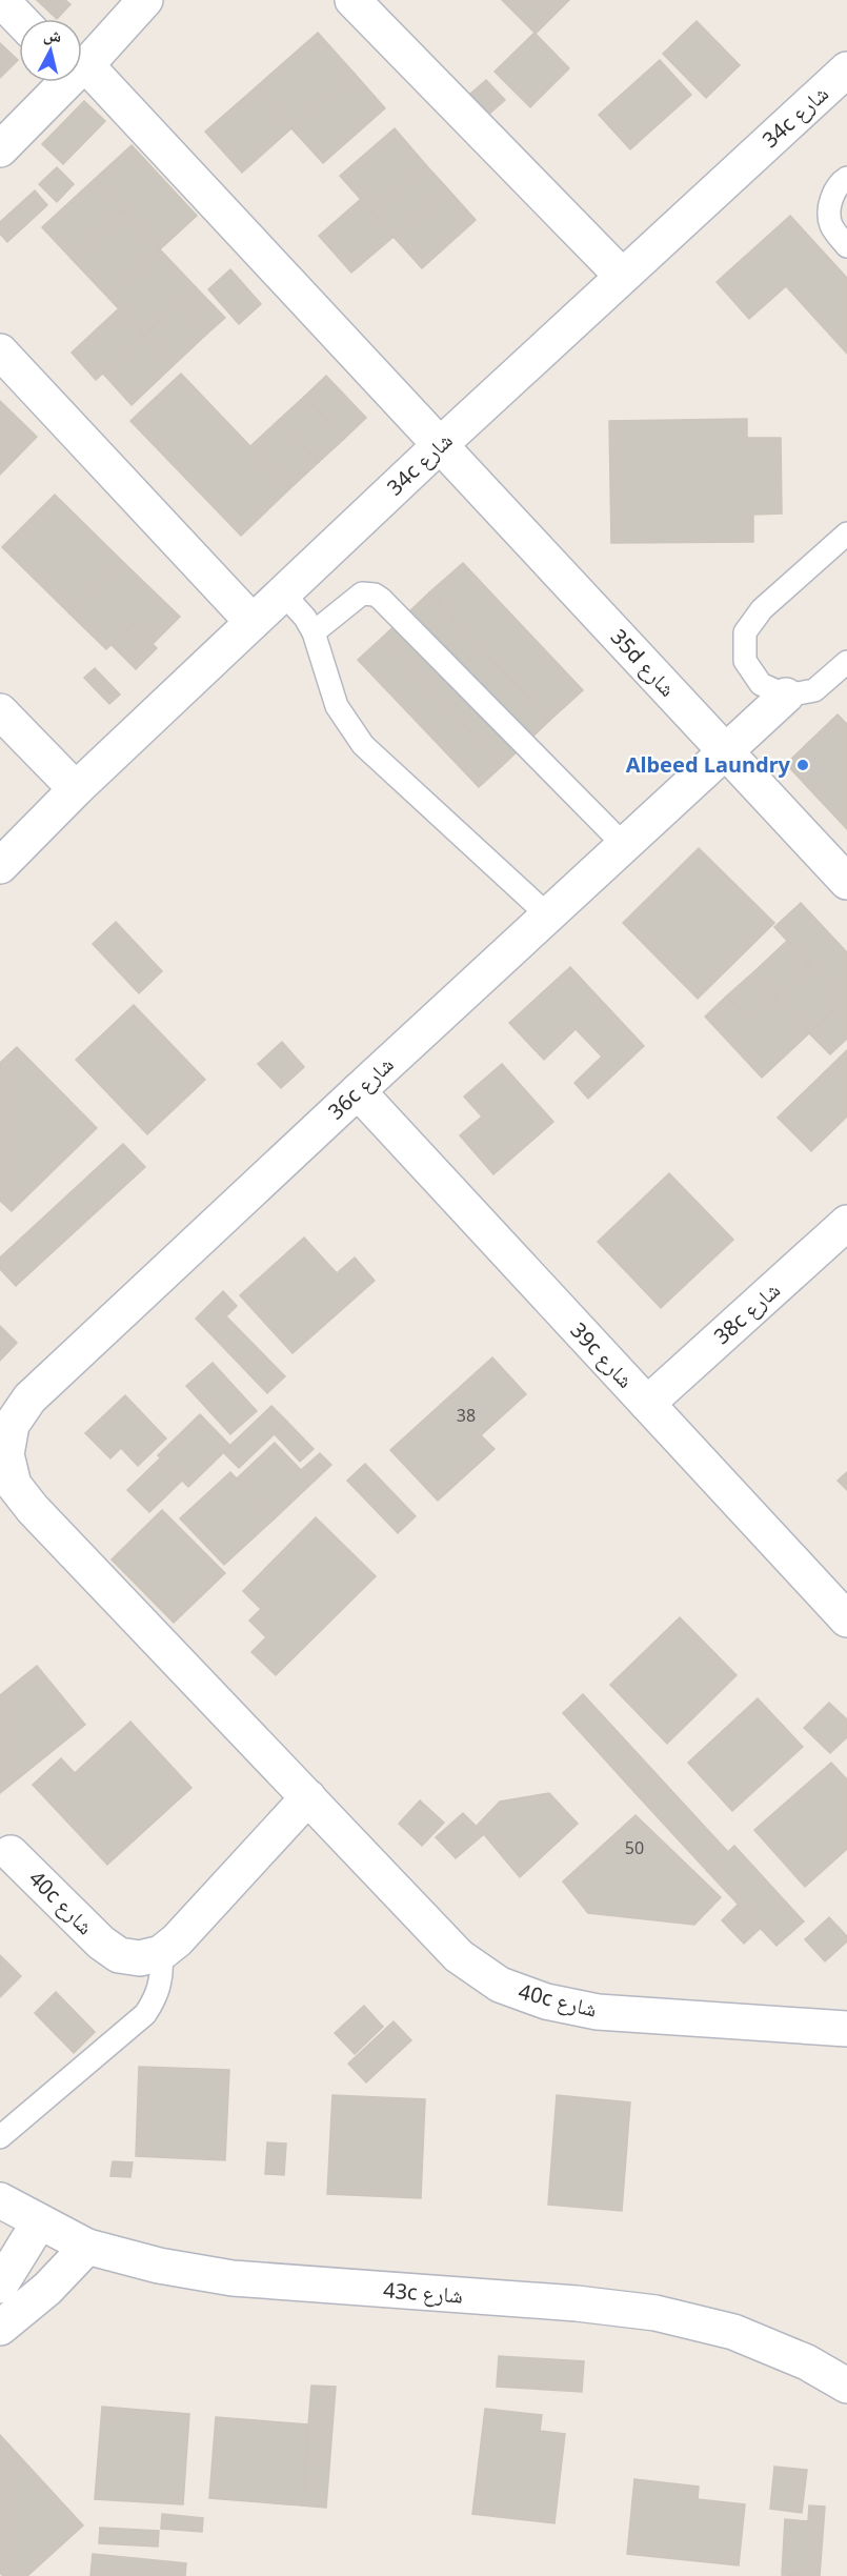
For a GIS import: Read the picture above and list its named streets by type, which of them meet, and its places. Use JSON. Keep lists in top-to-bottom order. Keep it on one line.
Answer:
{"streets":{"street":["34c شارع","35d شارع","36c شارع","38c شارع","39c شارع","40c شارع","43c شارع"]},"crossings":[["34c شارع","35d شارع"],["35d شارع","36c شارع"],["36c شارع","39c شارع"],["36c شارع","40c شارع"],["38c شارع","39c شارع"]],"places":["Albeed Laundry"],"house_numbers":["38","50"],"north":"top"}
